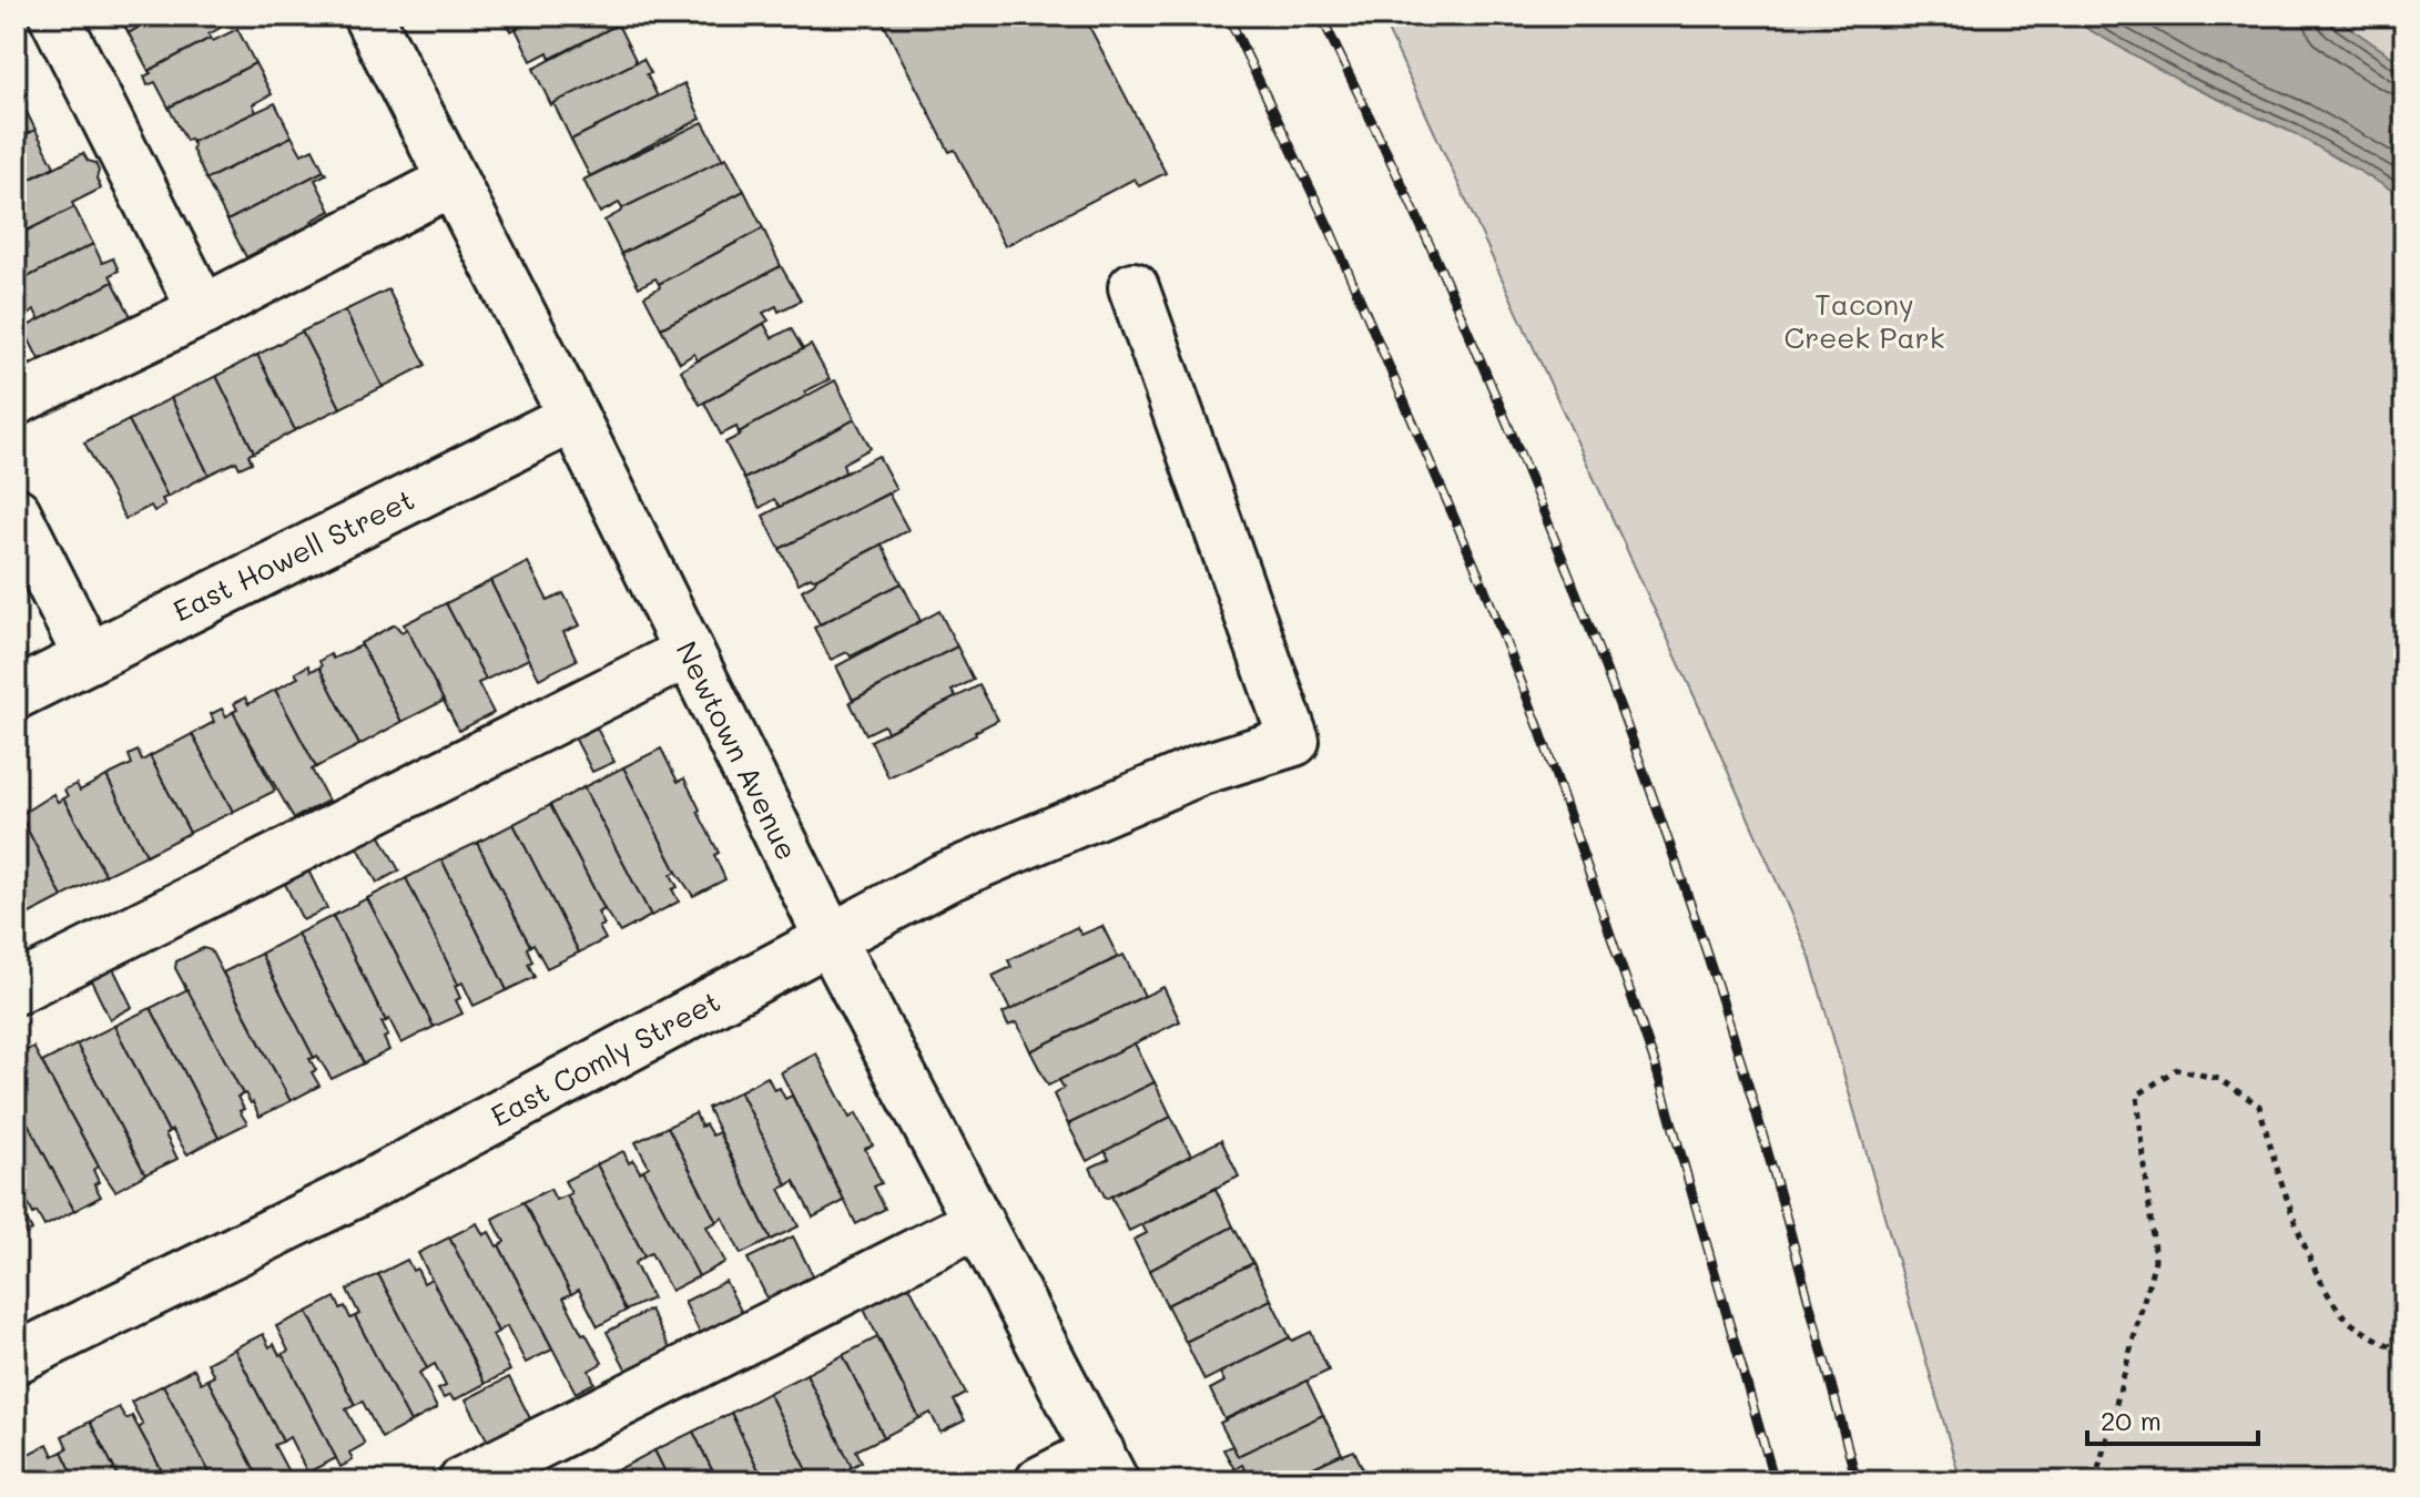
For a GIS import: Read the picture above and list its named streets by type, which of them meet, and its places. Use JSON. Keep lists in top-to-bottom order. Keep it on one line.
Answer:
{"streets":{"street":["East Howell Street","Newtown Avenue","East Comly Street"]},"crossings":[["East Howell Street","Newtown Avenue"],["Newtown Avenue","East Comly Street"]],"parks":["Tacony Creek Park"],"scale_bar":"20 m"}
